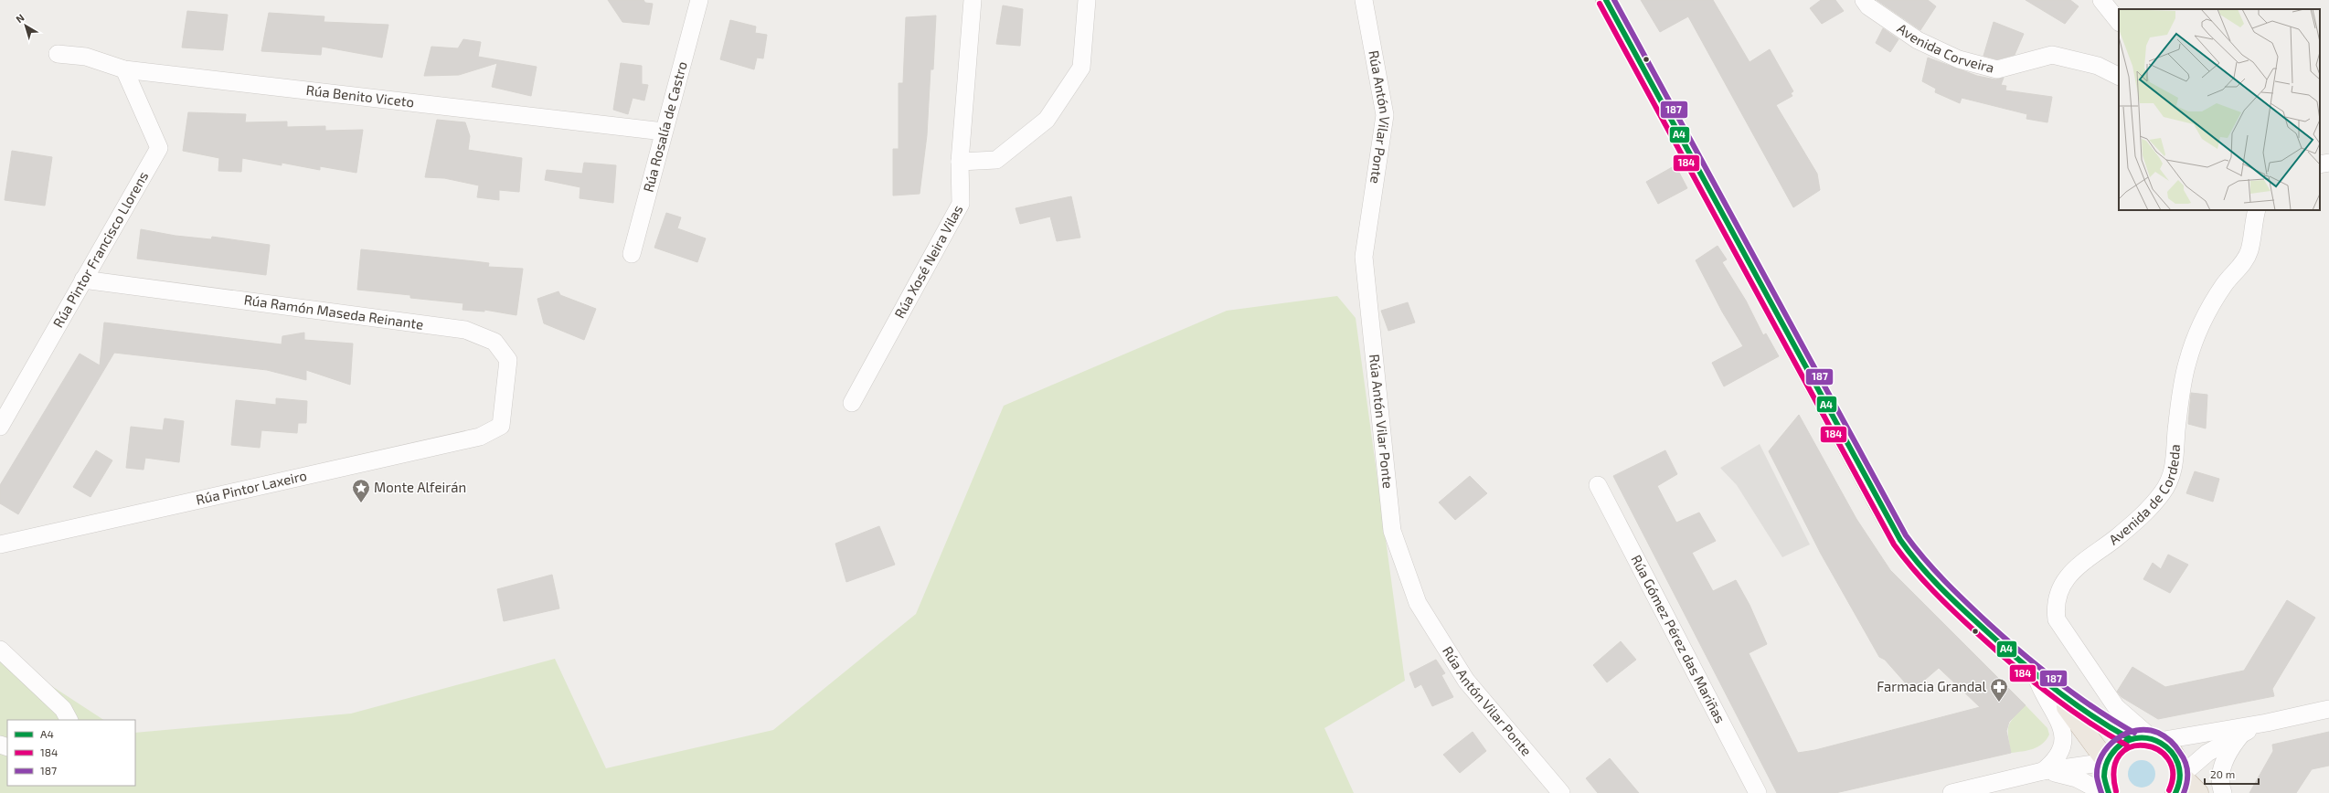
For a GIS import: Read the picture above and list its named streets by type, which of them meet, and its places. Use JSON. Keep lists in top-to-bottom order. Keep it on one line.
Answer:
{"streets":{"street":["Avenida Corveira","Rúa Benito Viceto","Rúa Antón Vilar Ponte","Rúa Rosalía de Castro","Rúa Pintor Francisco Llorens","Rúa Xosé Neira Vilas","Rúa Ramón Maseda Reinante","Rúa Pintor Laxeiro","Avenida de Cordeda","Rúa Gómez Pérez das Mariñas"]},"crossings":[["Rúa Benito Viceto","Rúa Rosalía de Castro"],["Rúa Benito Viceto","Rúa Pintor Francisco Llorens"],["Rúa Pintor Francisco Llorens","Rúa Ramón Maseda Reinante"],["Rúa Ramón Maseda Reinante","Rúa Pintor Laxeiro"]],"places":{"place":["Monte Alfeirán"],"pharmacy":["Farmacia Grandal"]},"lines":["transit line A4","transit line 187","transit line 184"],"legend":["A4","184","187"],"scale_bar":"20 m","north":"top left"}
